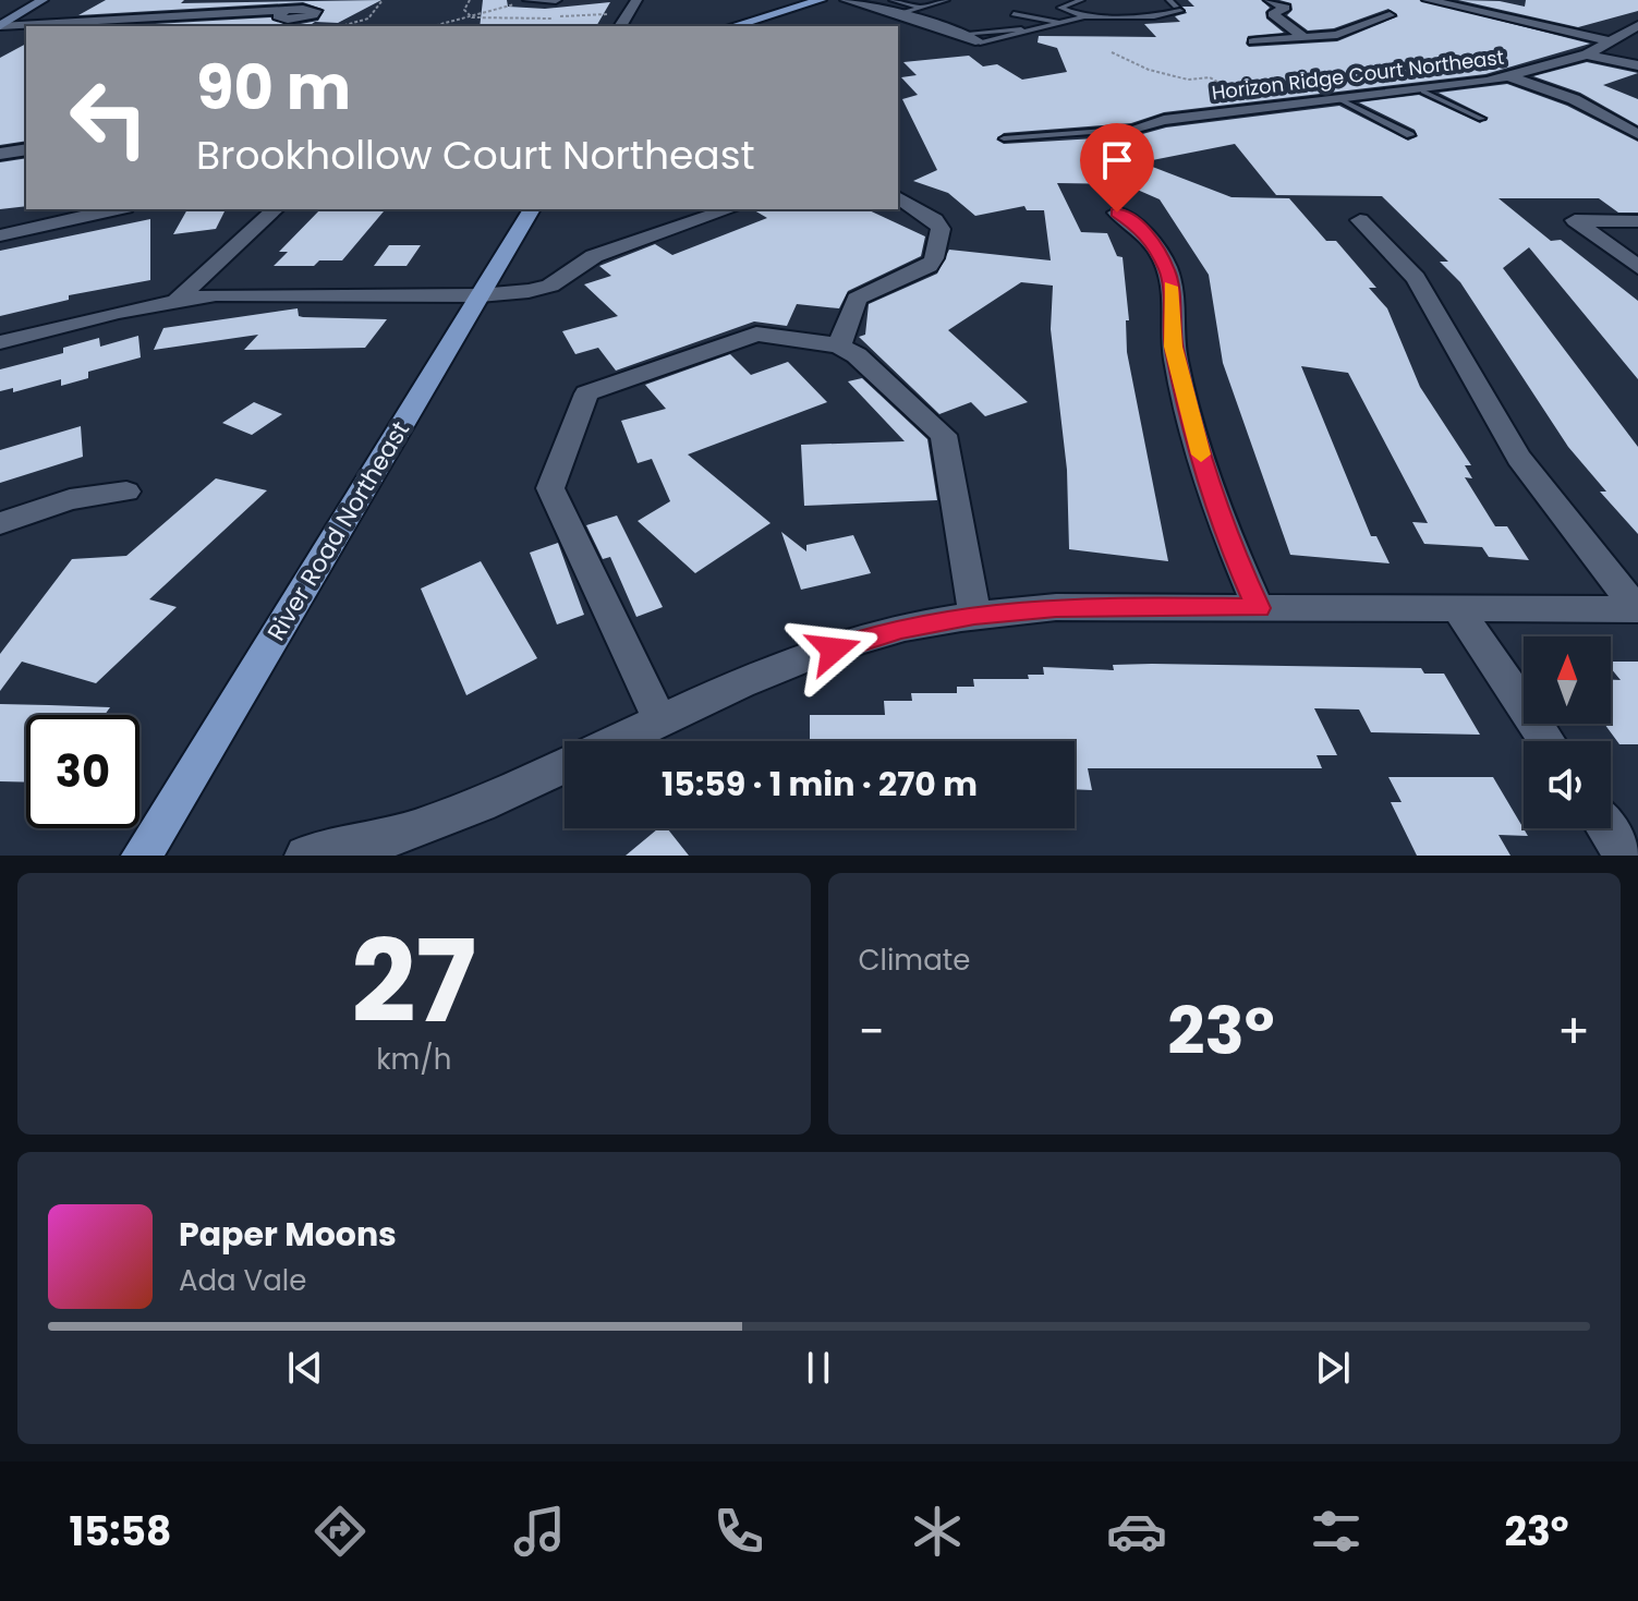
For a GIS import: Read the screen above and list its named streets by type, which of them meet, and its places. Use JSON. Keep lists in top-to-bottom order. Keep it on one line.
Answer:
{"streets":{"main road":["River Road Northeast"],"street":["Horizon Ridge Court Northeast"]},"north":"top","page":{"turn":["90 m","Brookhollow Court Northeast"],"limit":"30","trip":"15:59 · 1 min · 270 m","tile":[["27","km/h"],"Climate"],"heat":["−","23°","+"],"song":["Paper Moons","Ada Vale"],"tabs":["15:58","23°"]}}
